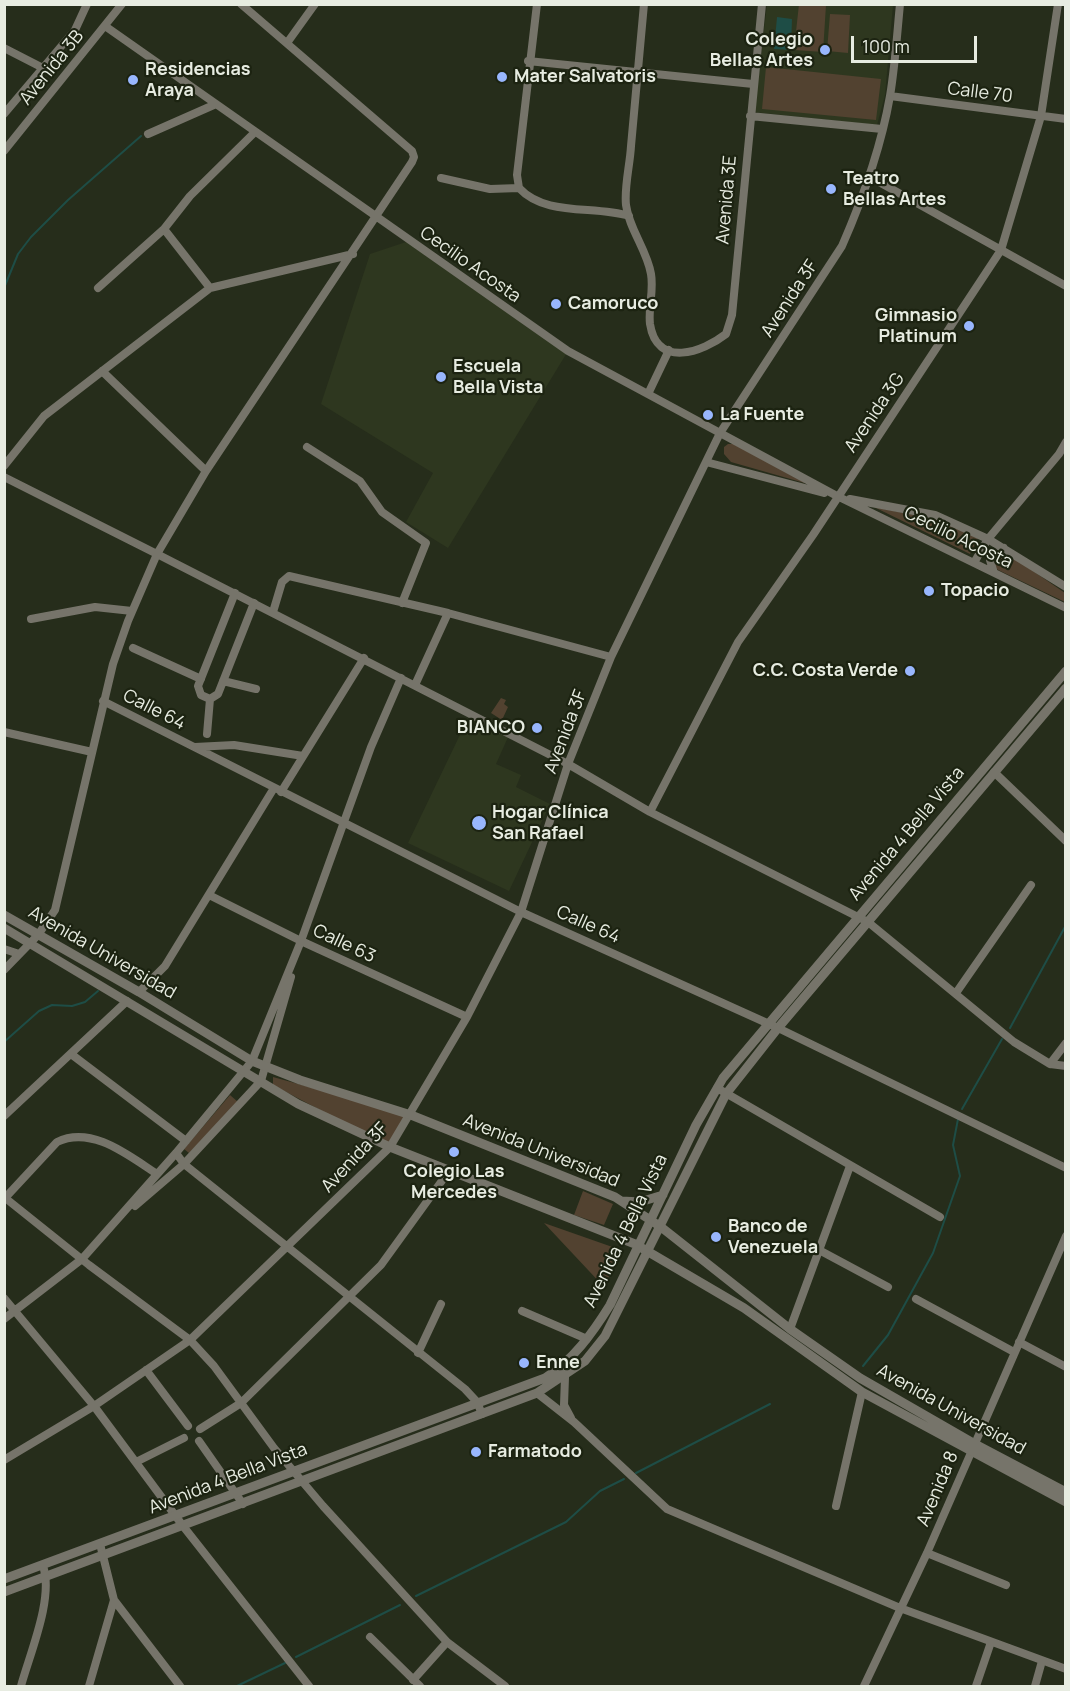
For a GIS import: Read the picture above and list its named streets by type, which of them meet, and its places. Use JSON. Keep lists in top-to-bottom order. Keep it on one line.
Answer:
{"streets":{"street":["Avenida 3B","Calle 70","Avenida 3E","Cecilio Acosta","Avenida 3F","Avenida 3G","Calle 64","Avenida 4 Bella Vista","Calle 63","Avenida Universidad","Avenida 8"]},"crossings":[["Avenida 3B","Cecilio Acosta"],["Calle 70","Avenida 3F"],["Calle 70","Avenida 3G"],["Cecilio Acosta","Avenida 3F"],["Cecilio Acosta","Avenida 3G"],["Avenida 3F","Calle 64"],["Avenida 3F","Calle 63"],["Avenida 3F","Avenida Universidad"],["Calle 64","Avenida 4 Bella Vista"],["Avenida 4 Bella Vista","Avenida Universidad"],["Avenida Universidad","Avenida 8"]],"places":["Colegio Bellas Artes","Mater Salvatoris","Residencias Araya","Teatro Bellas Artes","Camoruco","Gimnasio Platinum","Escuela Bella Vista","La Fuente","Topacio","C.C. Costa Verde","BIANCO","Hogar Clínica San Rafael","Colegio Las Mercedes","Banco de Venezuela","Enne","Farmatodo"],"scale_bar":"100 m"}
